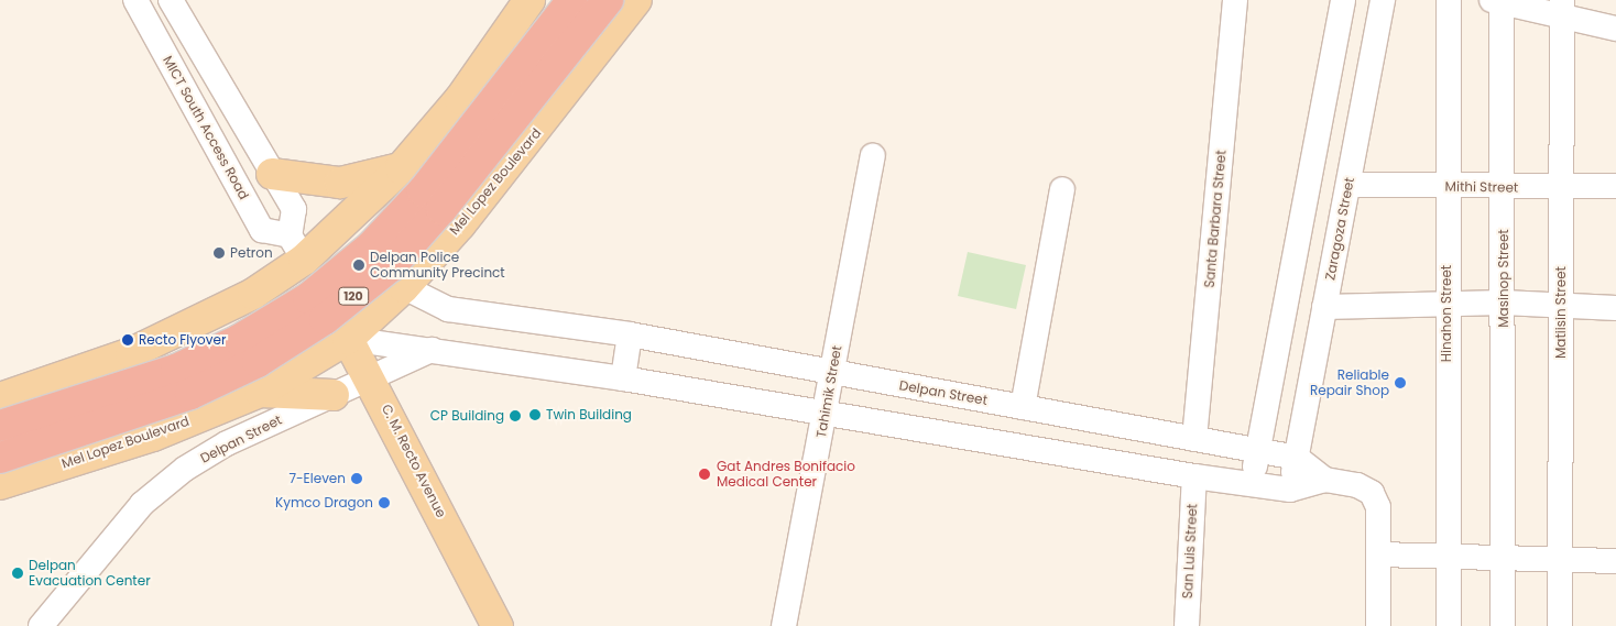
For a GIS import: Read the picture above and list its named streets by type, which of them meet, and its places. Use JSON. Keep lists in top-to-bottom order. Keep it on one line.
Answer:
{"streets":{"highway":["Mel Lopez Boulevard","120"],"main road":["C. M. Recto Avenue"],"street":["MICT South Access Road","Mithi Street","Santa Barbara Street","Zaragoza Street","Masinop Street","Matiisin Street","Hinahon Street","Tahimik Street","Delpan Street","San Luis Street"]},"crossings":[["MICT South Access Road","C. M. Recto Avenue"],["Mel Lopez Boulevard","Delpan Street"],["Mel Lopez Boulevard","C. M. Recto Avenue"],["Mithi Street","Zaragoza Street"],["Mithi Street","Masinop Street"],["Mithi Street","Matiisin Street"],["Mithi Street","Hinahon Street"],["Santa Barbara Street","Delpan Street"],["Tahimik Street","Delpan Street"],["Delpan Street","C. M. Recto Avenue"]],"places":["Petron","Delpan Police Community Precinct","Recto Flyover","Reliable Repair Shop","Twin Building","CP Building","Gat Andres Bonifacio Medical Center","7-Eleven","Kymco Dragon","Delpan Evacuation Center"]}
